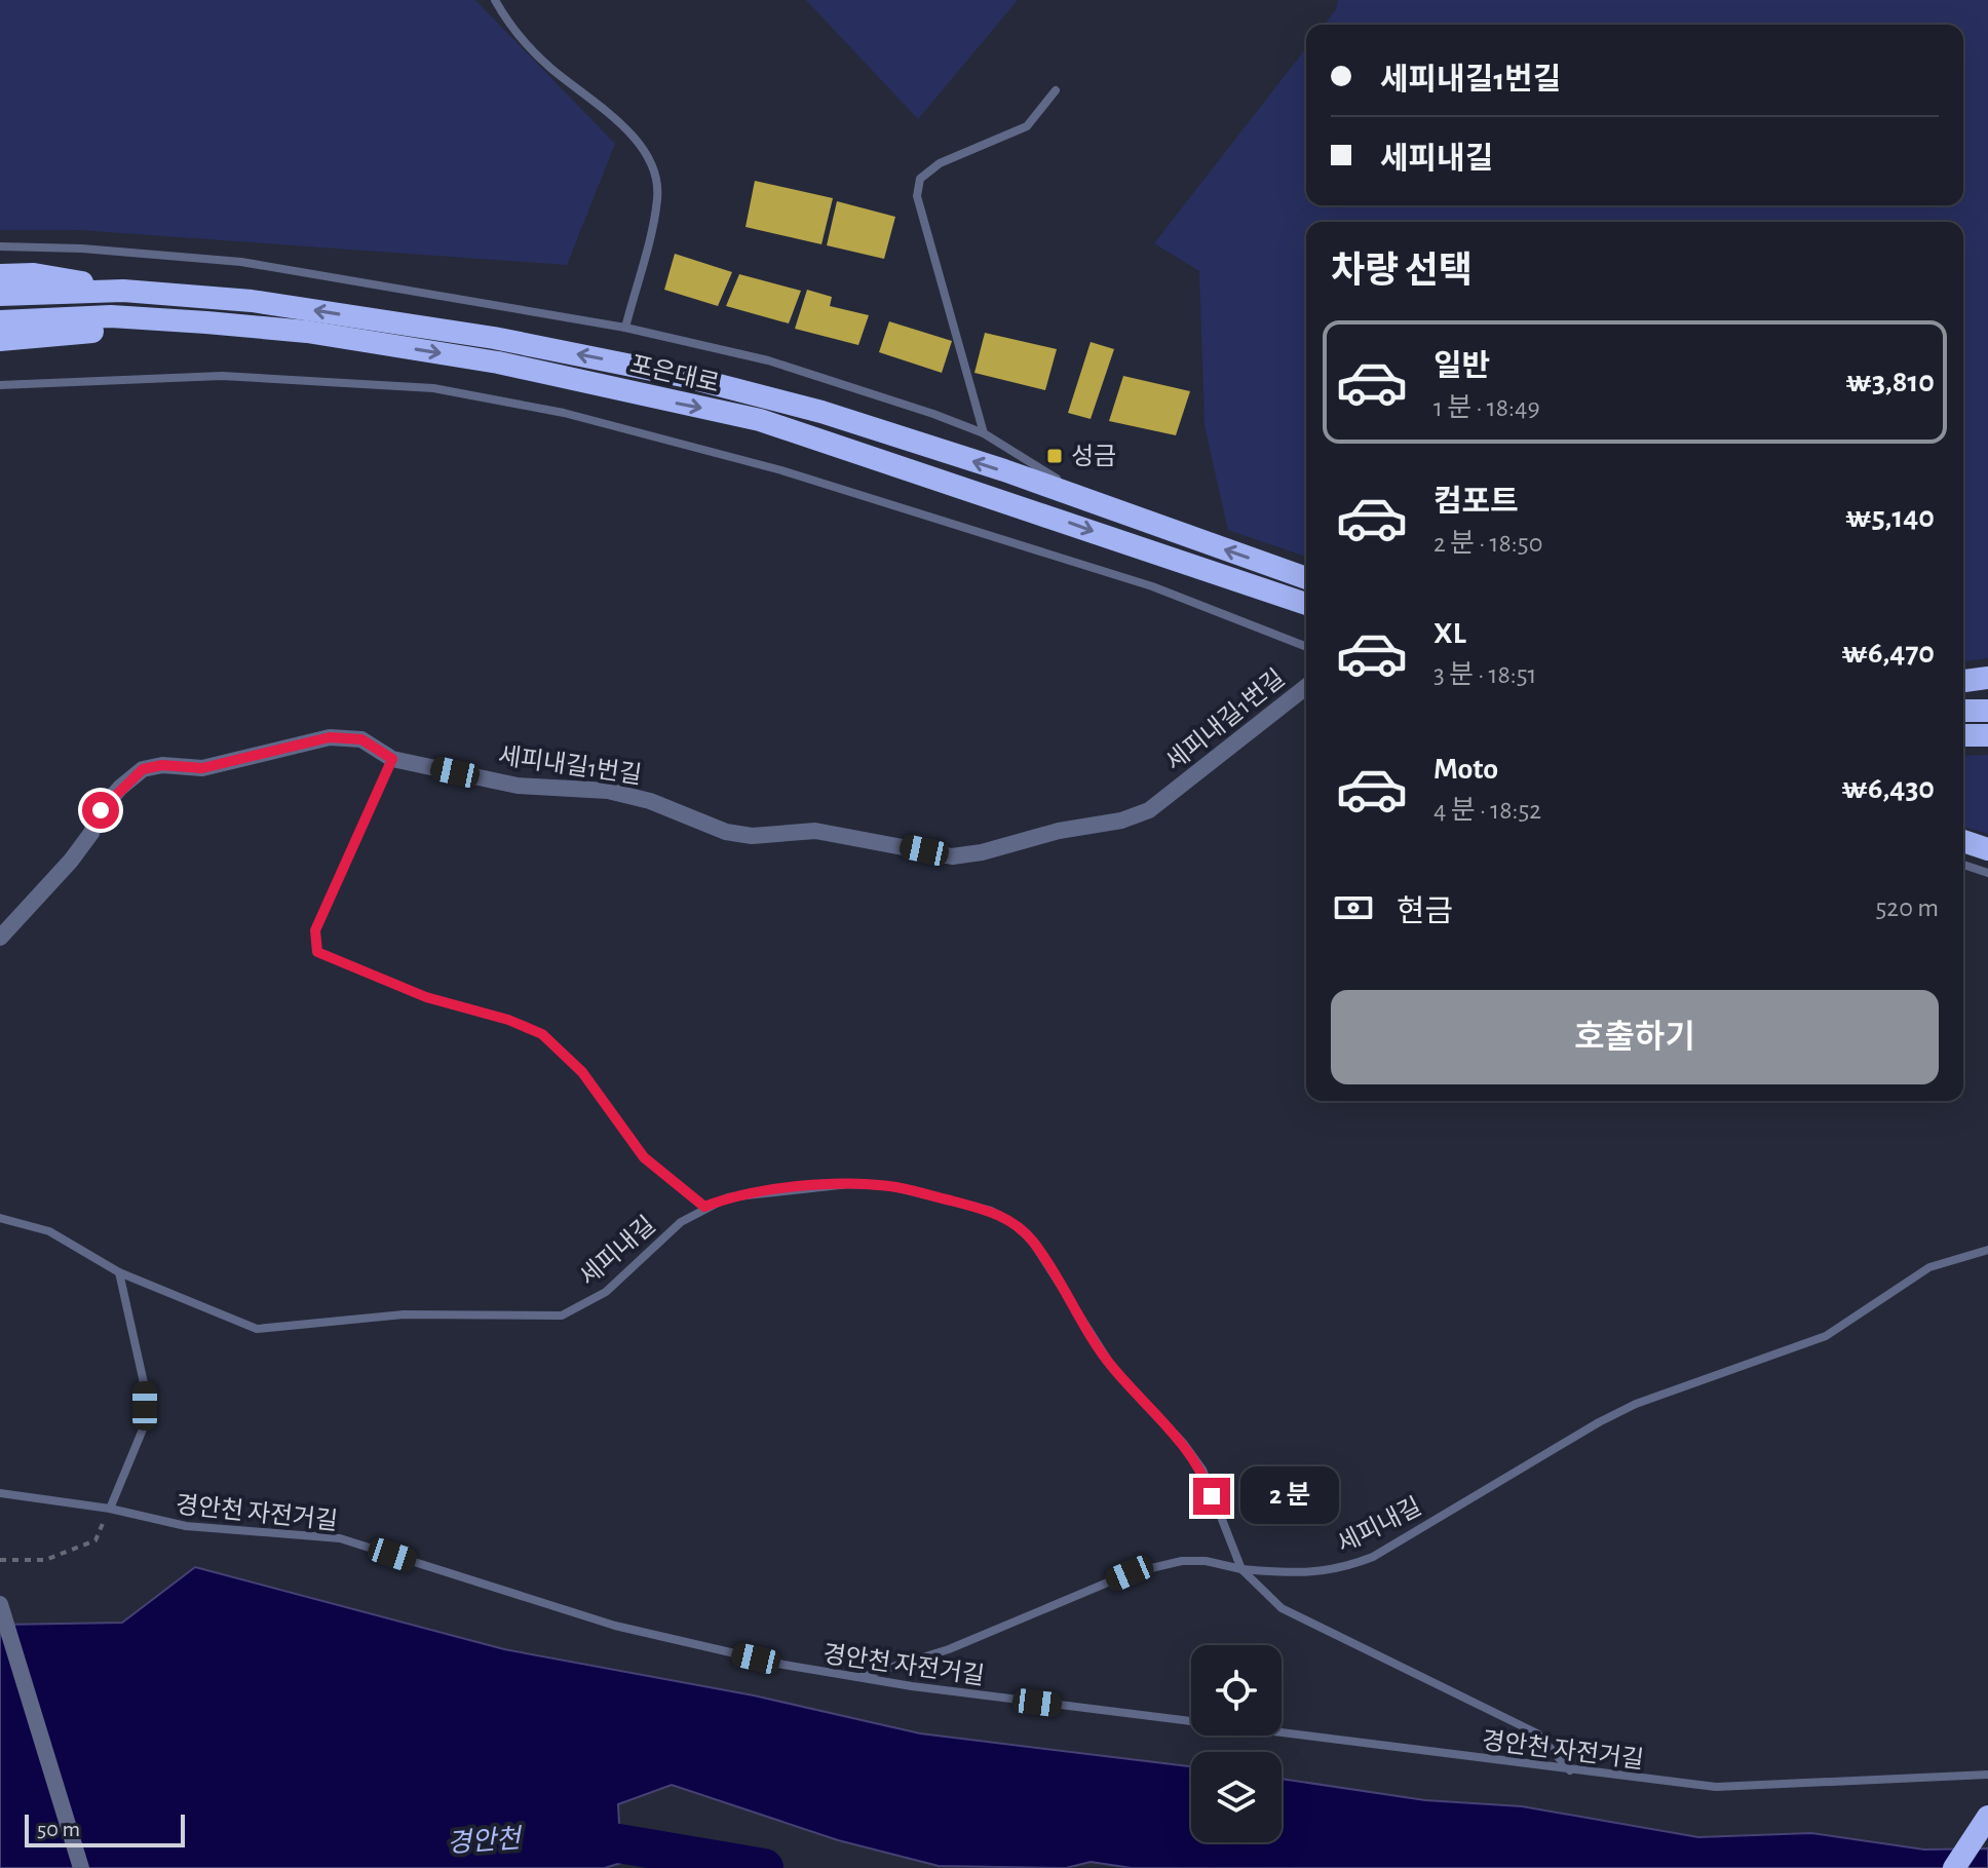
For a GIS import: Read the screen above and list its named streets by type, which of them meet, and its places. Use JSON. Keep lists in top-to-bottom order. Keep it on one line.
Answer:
{"streets":{"highway":["포은대로"],"street":["세피내길1번길"],"lane":["세피내길"]},"water":["경안천"],"places":{"transit":["성금"]},"scale_bar":"50 m","page":{"banner":["세피내길1번길","세피내길"],"heading":"차량 선택","list":[{"name":"일반","note":"1 분 · 18:49","value":"₩3,810"},{"name":"컴포트","note":"2 분 · 18:50","value":"₩5,140"},{"name":"XL","note":"3 분 · 18:51","value":"₩6,470"},{"name":"Moto","note":"4 분 · 18:52","value":"₩6,430"}],"pay":["현금","520 m"],"buttons":"호출하기","bubble":"2 분","scale":"50 m"}}
